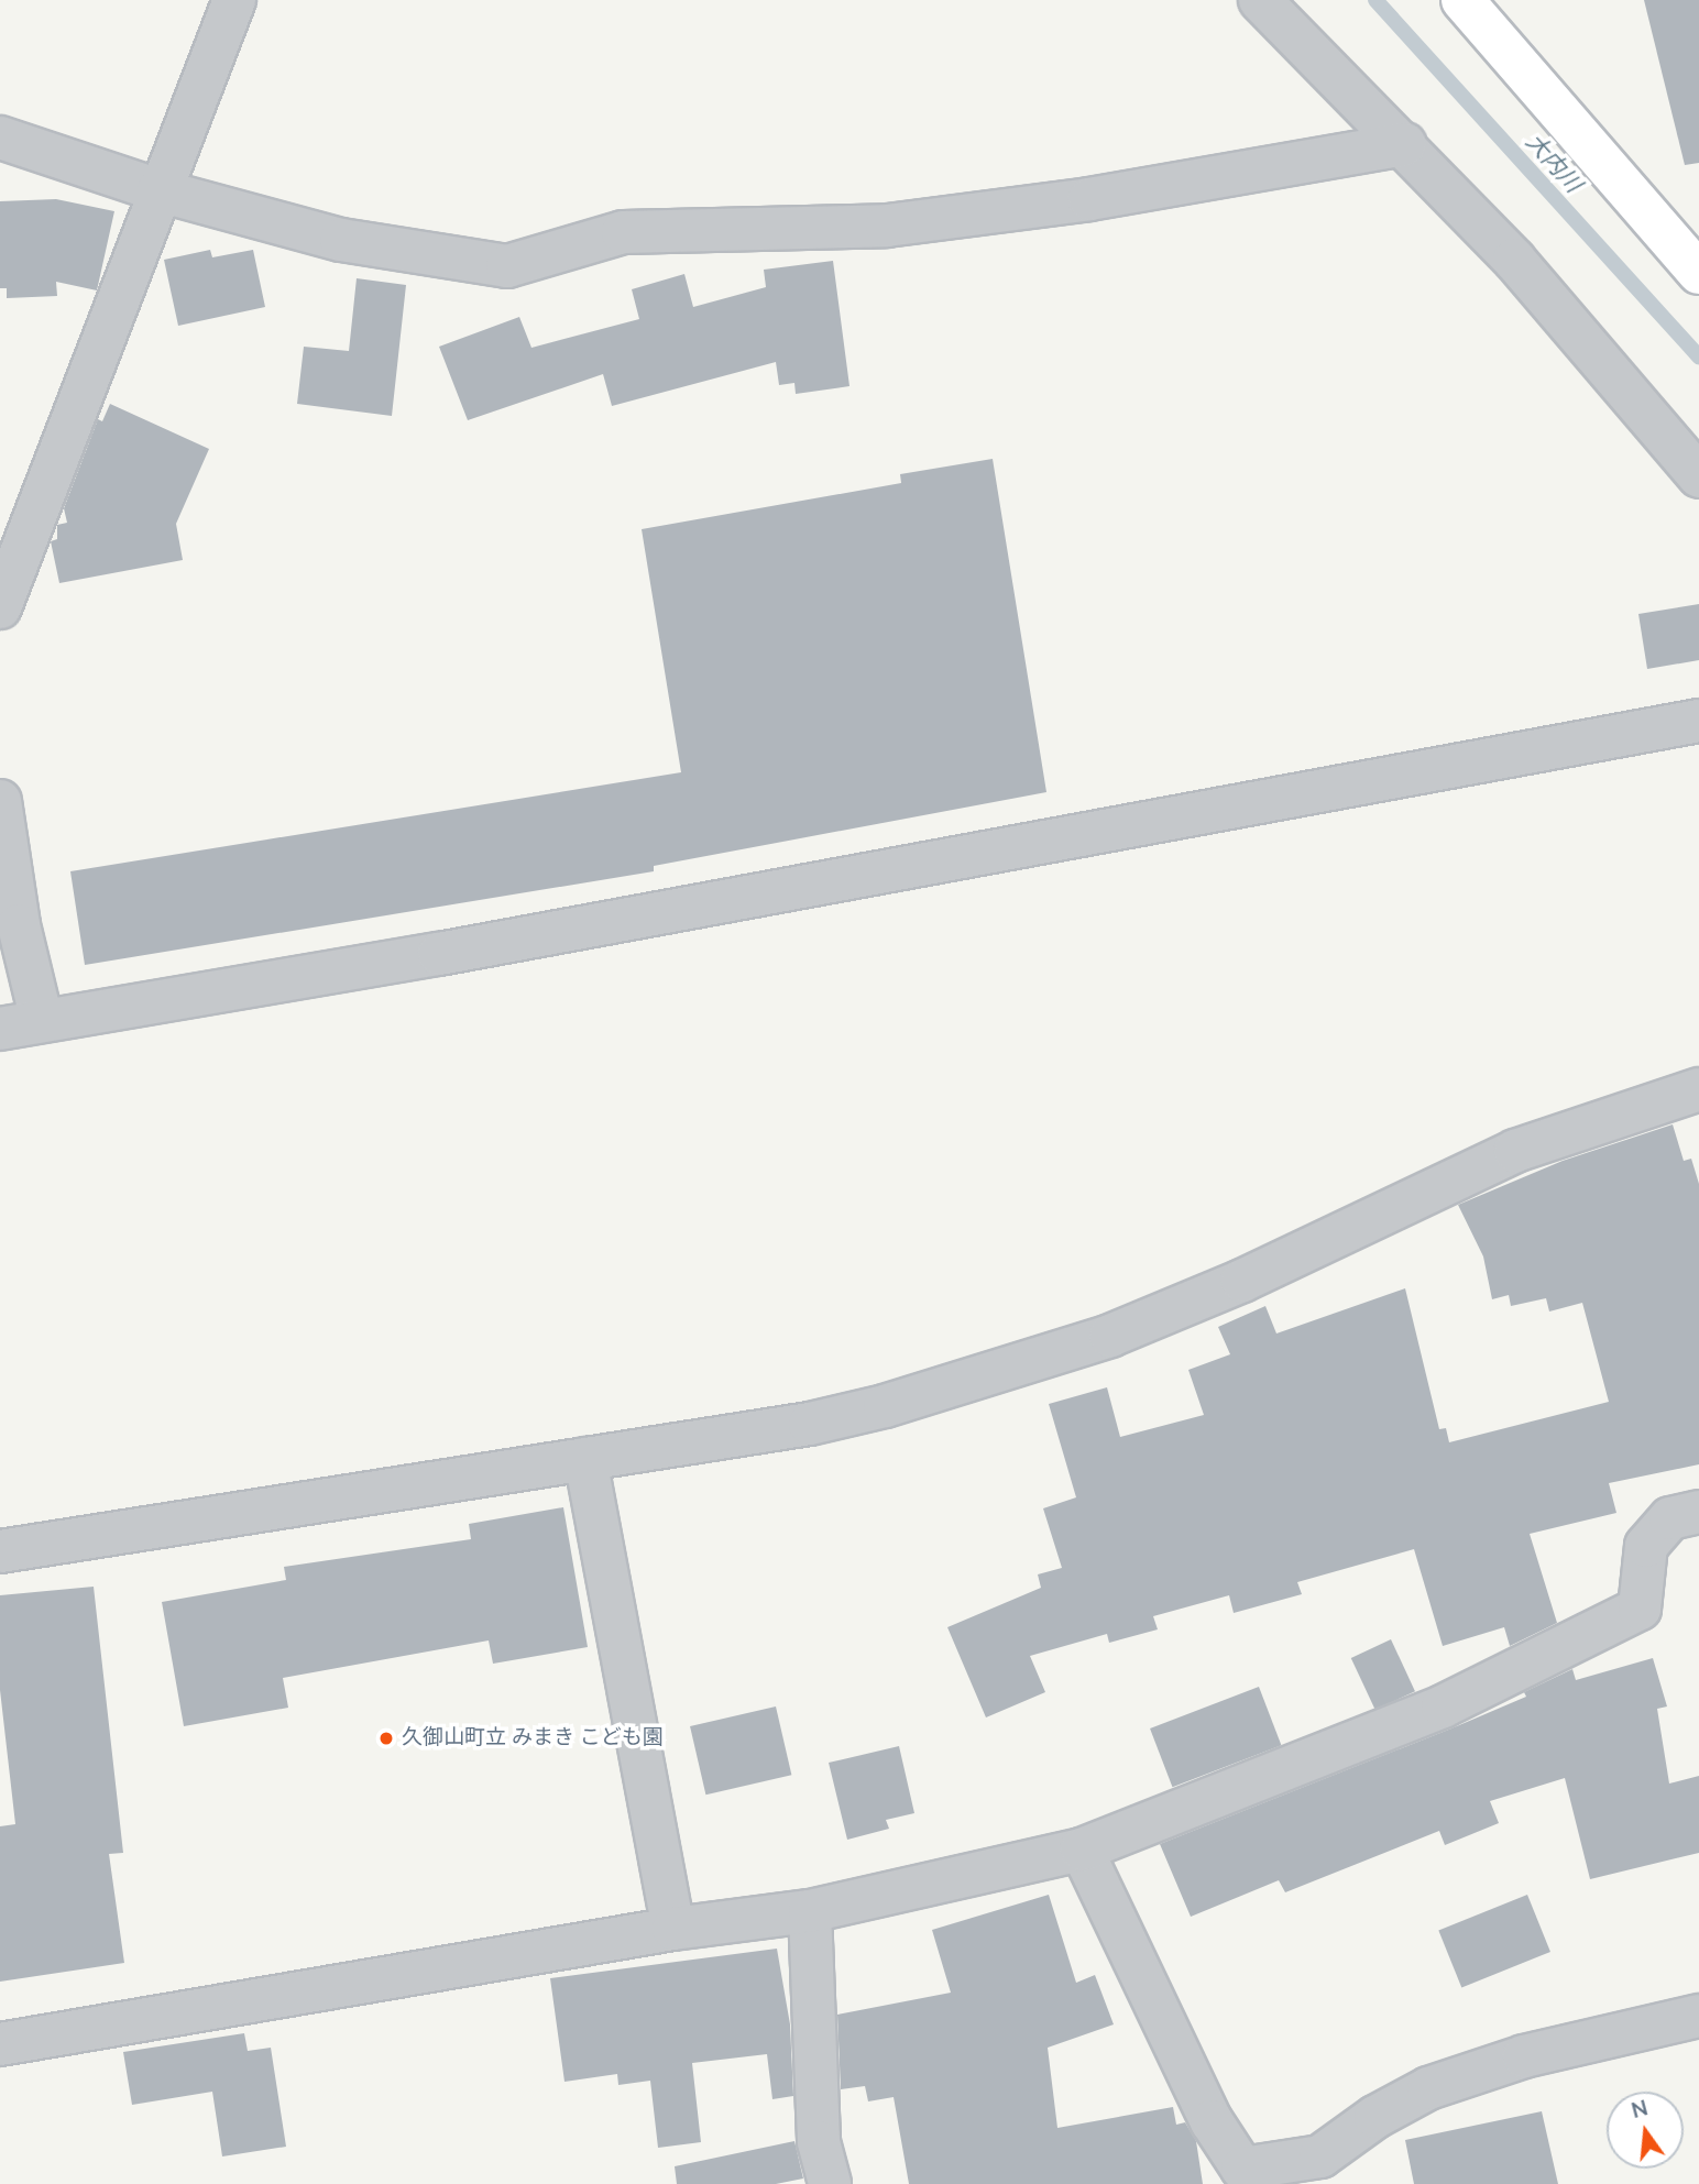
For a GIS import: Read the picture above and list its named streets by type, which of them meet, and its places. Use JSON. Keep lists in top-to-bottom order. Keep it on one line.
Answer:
{"water":["大内川"],"places":["久御山町立 みまき こども園"],"north":"top"}
